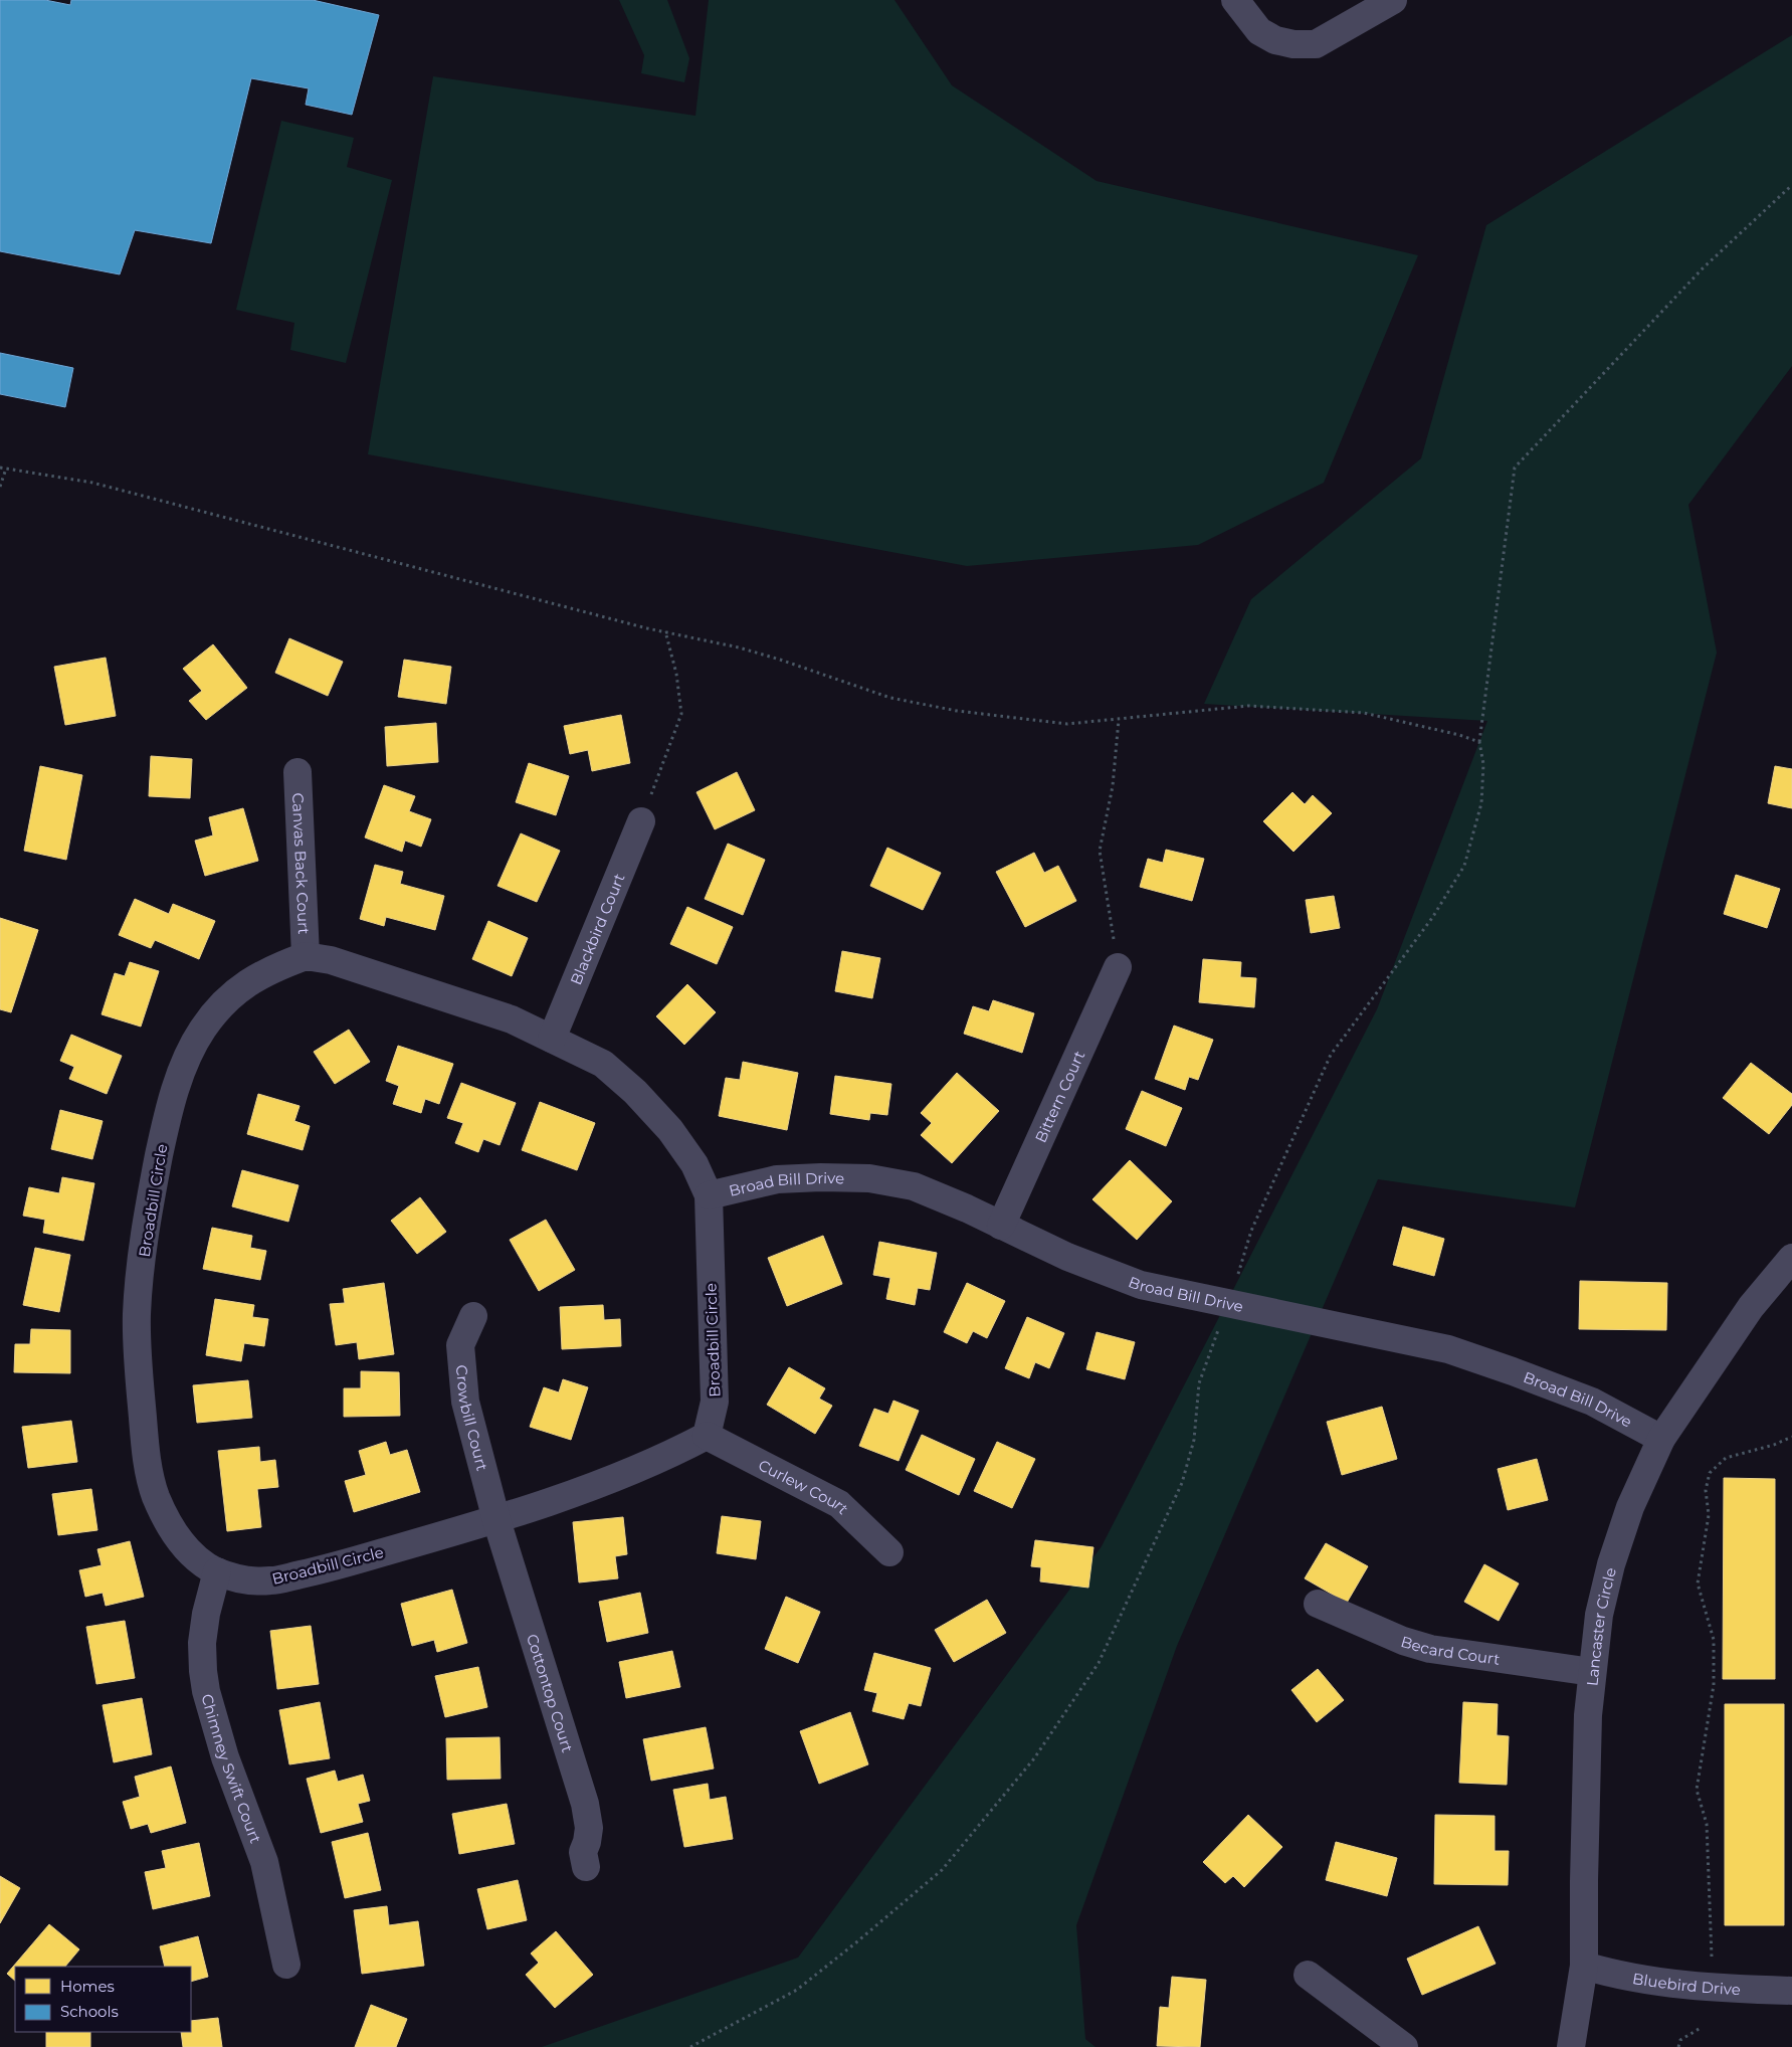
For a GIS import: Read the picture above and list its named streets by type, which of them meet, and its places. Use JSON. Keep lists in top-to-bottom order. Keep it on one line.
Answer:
{"streets":{"street":["Canvas Back Court","Blackbird Court","Bittern Court","Broad Bill Drive","Broadbill Circle","Crowbill Court","Curlew Court","Lancaster Circle","Becard Court","Cottontop Court","Chimney Swift Court","Bluebird Drive"]},"crossings":[["Canvas Back Court","Broadbill Circle"],["Blackbird Court","Broadbill Circle"],["Bittern Court","Broad Bill Drive"],["Broad Bill Drive","Broadbill Circle"],["Broad Bill Drive","Lancaster Circle"],["Broadbill Circle","Crowbill Court"],["Broadbill Circle","Curlew Court"],["Broadbill Circle","Cottontop Court"],["Broadbill Circle","Chimney Swift Court"],["Crowbill Court","Cottontop Court"],["Lancaster Circle","Becard Court"],["Lancaster Circle","Bluebird Drive"]],"legend":["Homes","Schools"]}
